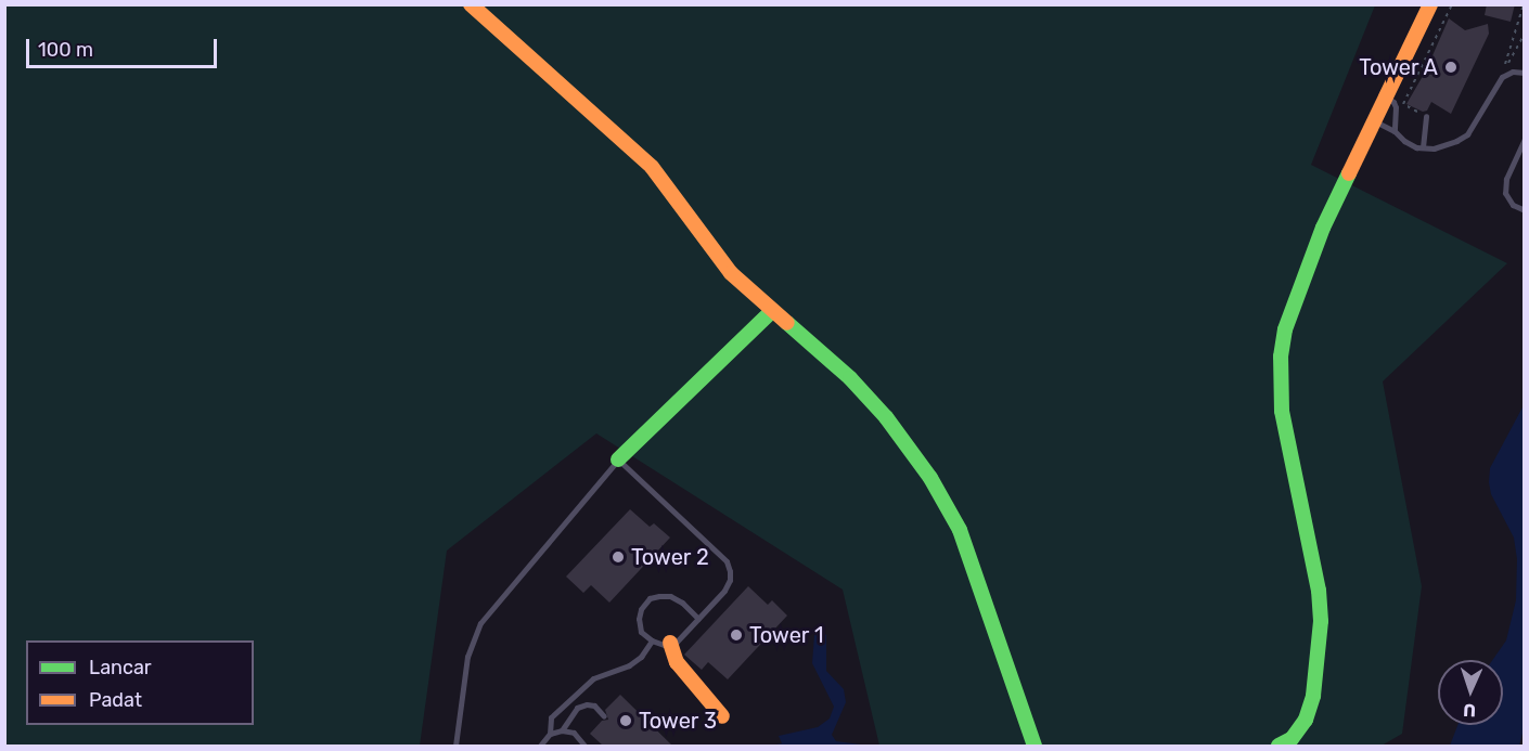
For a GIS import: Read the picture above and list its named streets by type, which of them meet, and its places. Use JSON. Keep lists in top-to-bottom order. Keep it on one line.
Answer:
{"places":["Tower A","Tower 2","Tower 1","Tower 3"],"legend":["Lancar","Padat"],"scale_bar":"100 m","north":"bottom"}
